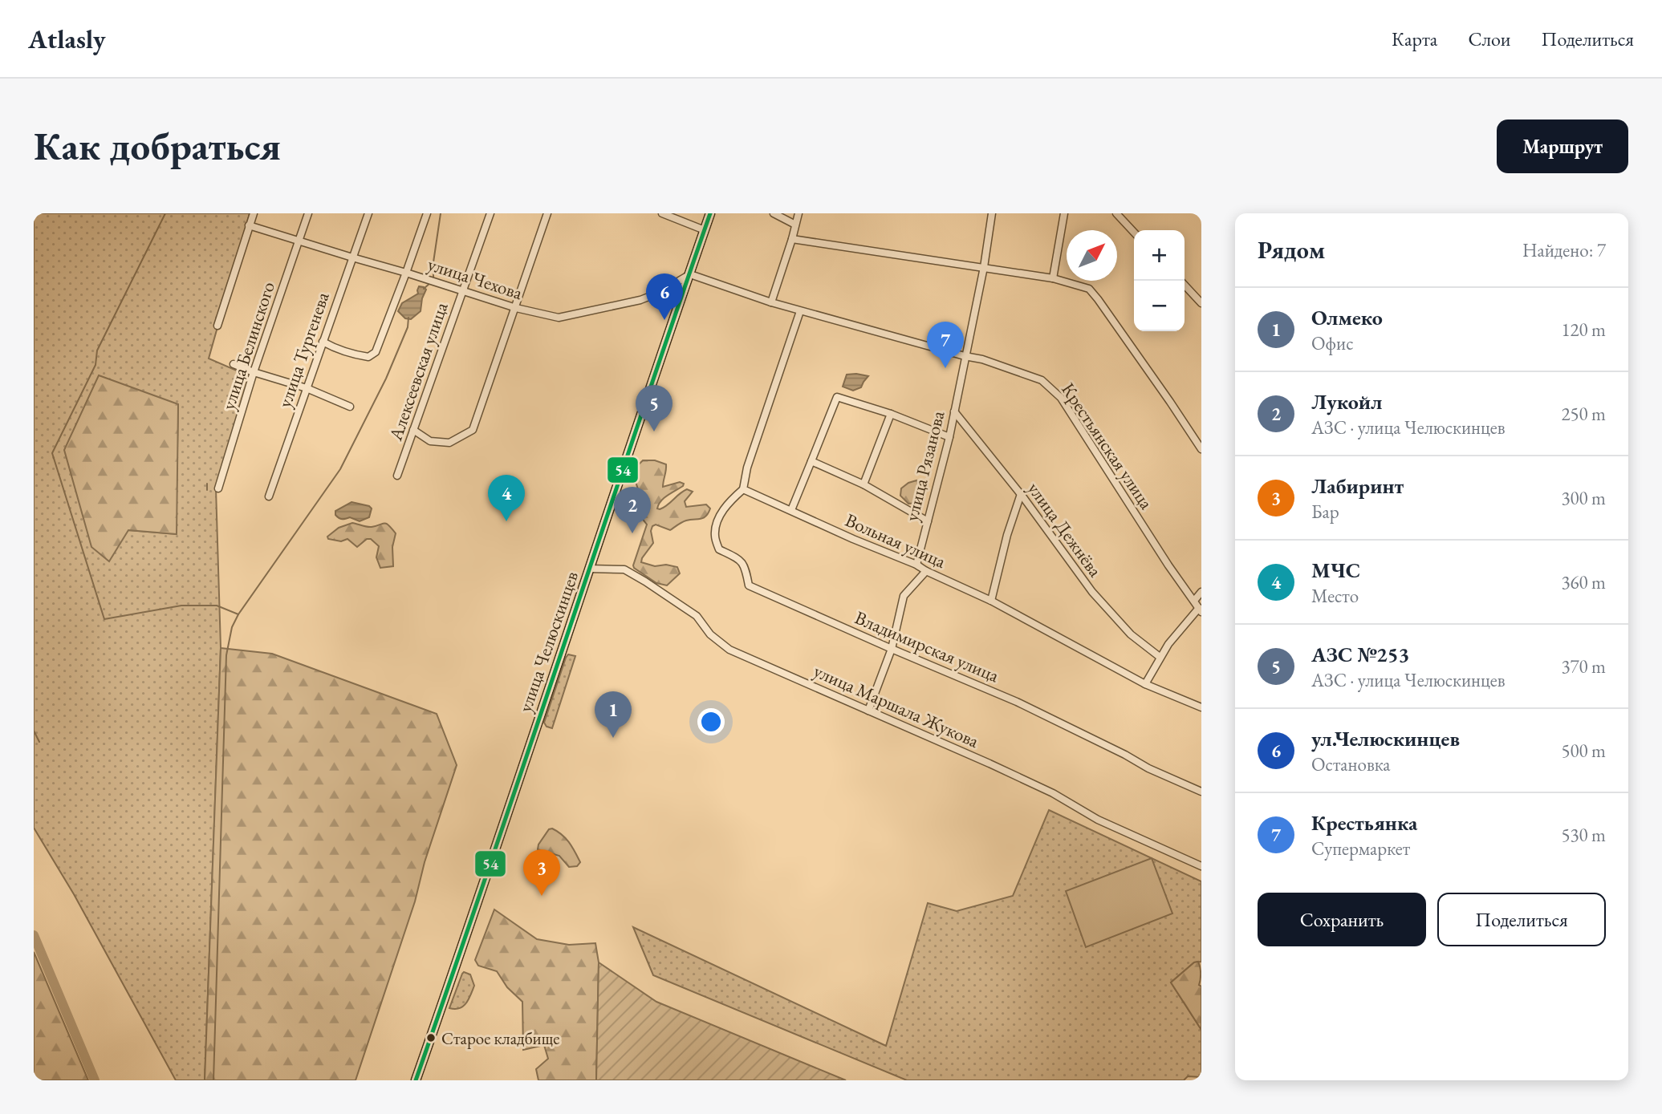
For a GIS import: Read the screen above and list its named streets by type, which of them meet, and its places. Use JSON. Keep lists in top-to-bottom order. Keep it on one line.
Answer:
{"streets":{"main road":["улица Челюскинцев"],"street":["улица Чехова","улица Белинского","улица Тургенева","Алексеевская улица","Крестьянская улица","улица Рязанова","улица Дежнёва","Вольная улица","Владимирская улица","улица Маршала Жукова"]},"crossings":[["улица Чехова","улица Белинского"],["улица Чехова","улица Тургенева"],["улица Чехова","Алексеевская улица"],["улица Чехова","Крестьянская улица"],["улица Чехова","улица Челюскинцев"],["Крестьянская улица","улица Рязанова"],["Крестьянская улица","улица Челюскинцев"],["улица Рязанова","улица Дежнёва"],["улица Рязанова","Вольная улица"],["Вольная улица","Владимирская улица"],["улица Челюскинцев","улица Маршала Жукова"]],"places":["Старое кладбище"],"lines":["transit line 54"],"north":"top right","page":{"header":"Atlasly","nav":["Карта","Слои","Поделиться"],"buttons":["Маршрут",["Сохранить","Поделиться"]],"title":"Как добраться","heading":["Рядом","Найдено: 7"],"map_buttons":["+","−"],"pins":["6","7","5","4","2","1","3"],"list":[{"mark":"1","name":"Олмеко","note":"Офис","value":"120 m"},{"mark":"2","name":"Лукойл","note":"АЗС · улица Челюскинцев","value":"250 m"},{"mark":"3","name":"Лабиринт","note":"Бар","value":"300 m"},{"mark":"4","name":"МЧС","note":"Место","value":"360 m"},{"mark":"5","name":"АЗС №253","note":"АЗС · улица Челюскинцев","value":"370 m"},{"mark":"6","name":"ул.Челюскинцев","note":"Остановка","value":"500 m"},{"mark":"7","name":"Крестьянка","note":"Супермаркет","value":"530 m"}]}}
